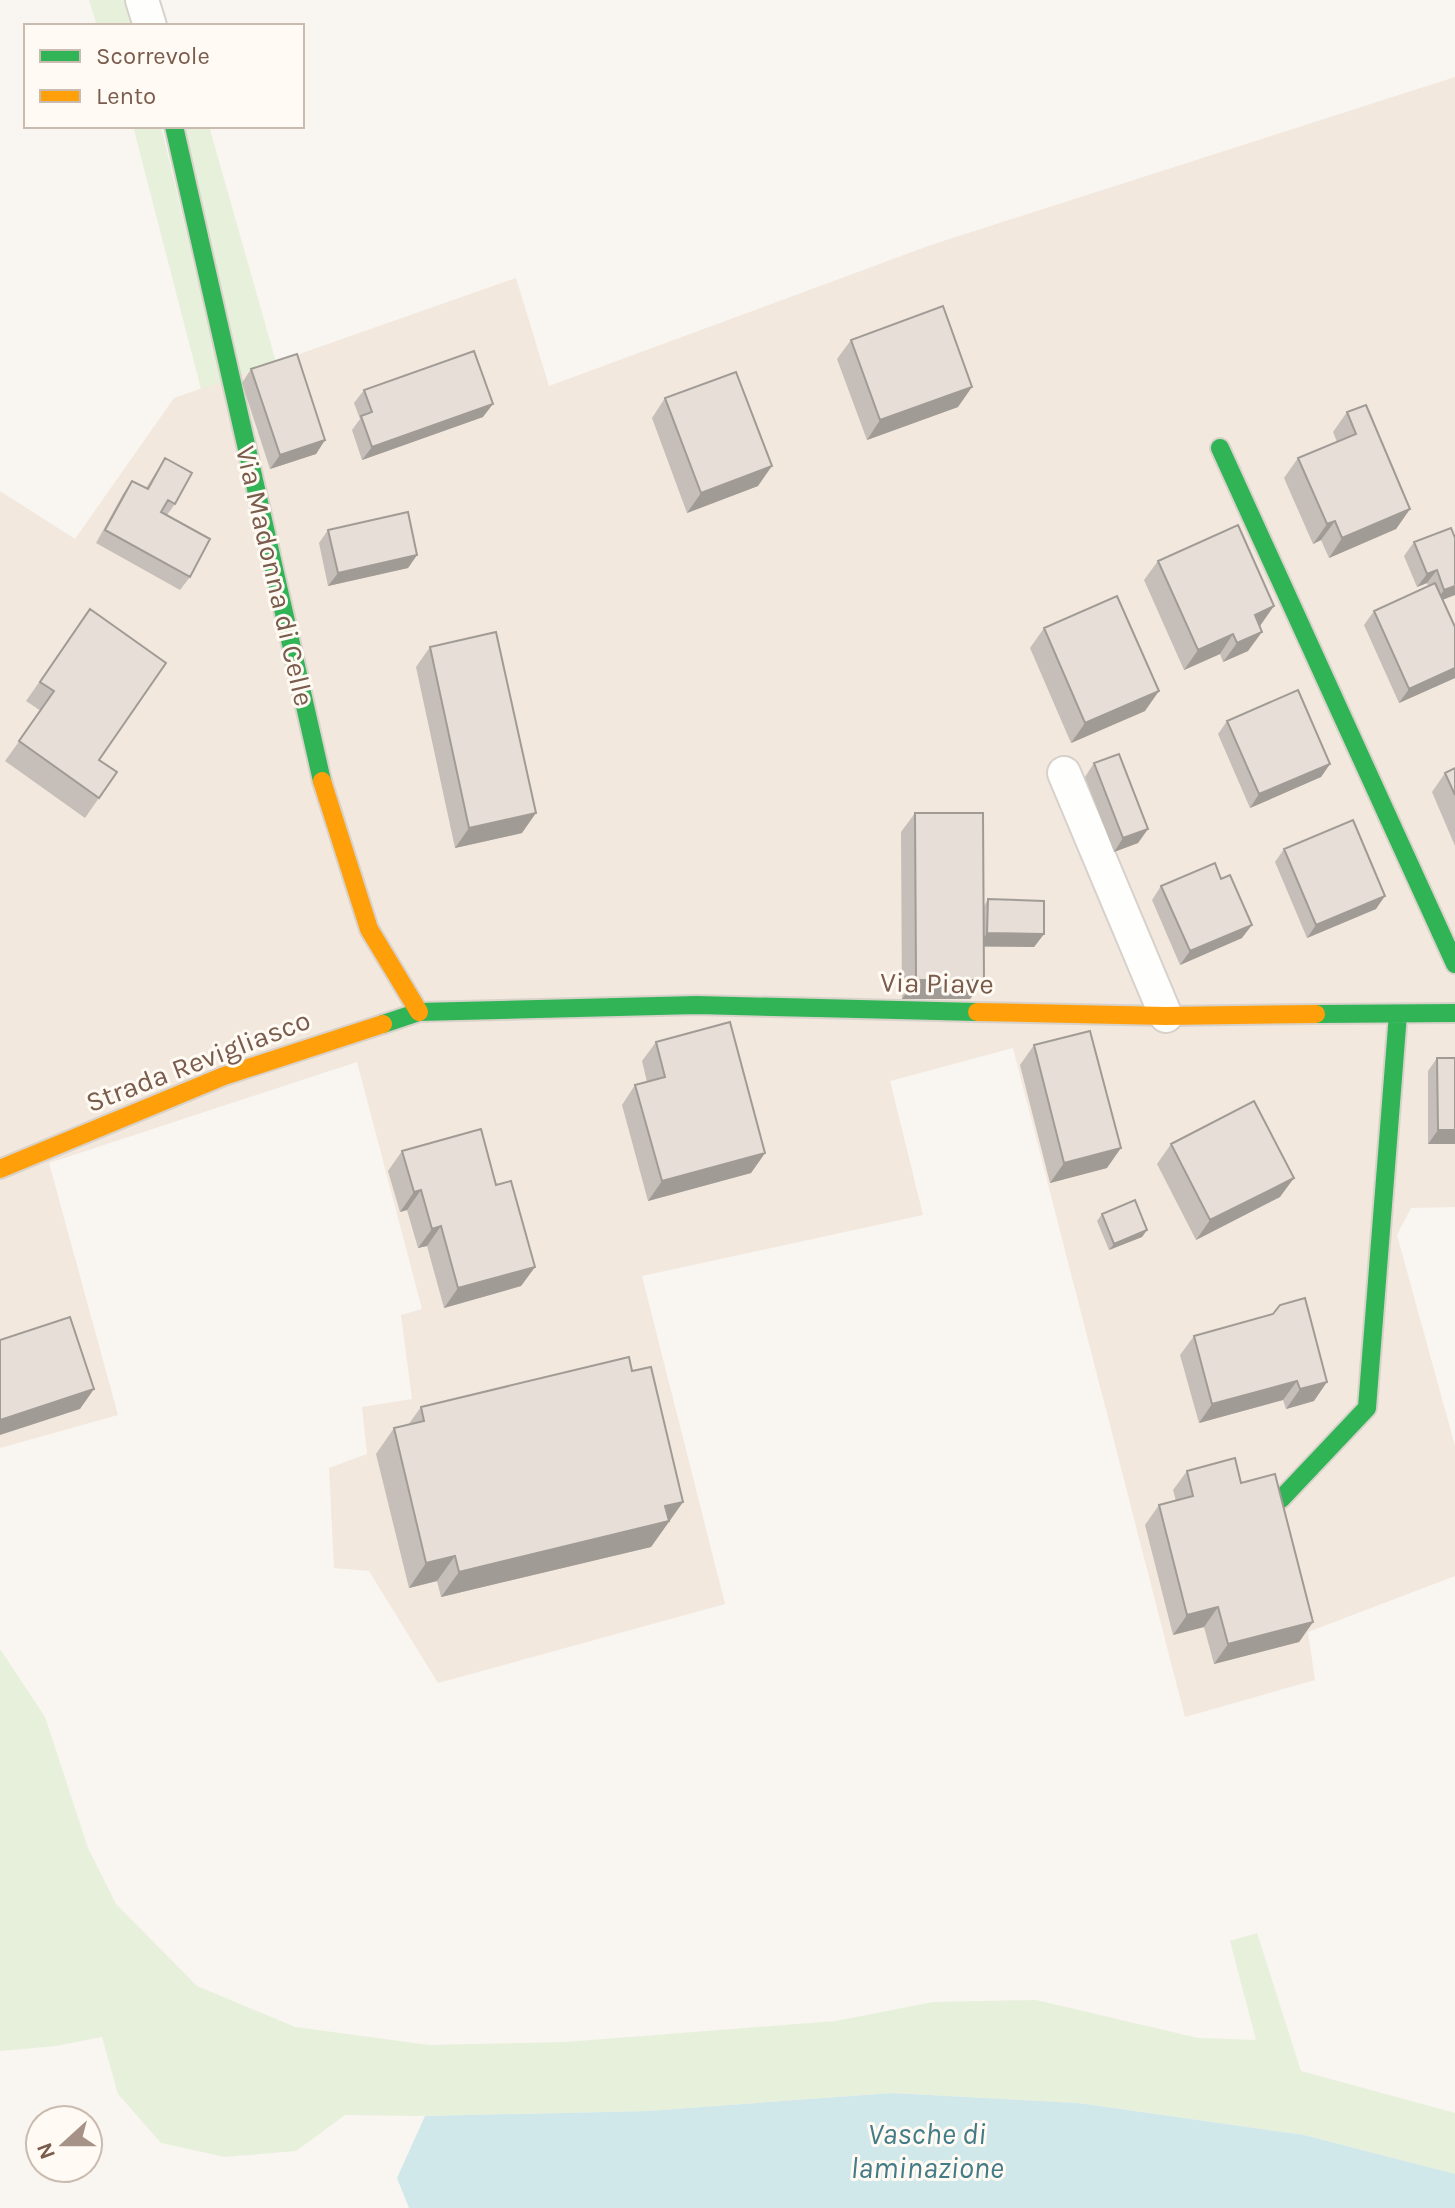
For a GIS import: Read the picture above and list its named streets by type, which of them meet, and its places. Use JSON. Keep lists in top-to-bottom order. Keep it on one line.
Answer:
{"streets":{"street":["Via Madonna di Celle","Via Piave","Strada Revigliasco"]},"crossings":[["Via Madonna di Celle","Via Piave"],["Via Madonna di Celle","Strada Revigliasco"],["Via Piave","Strada Revigliasco"]],"water":["Vasche di laminazione"],"legend":["Scorrevole","Lento"],"north":"left"}
